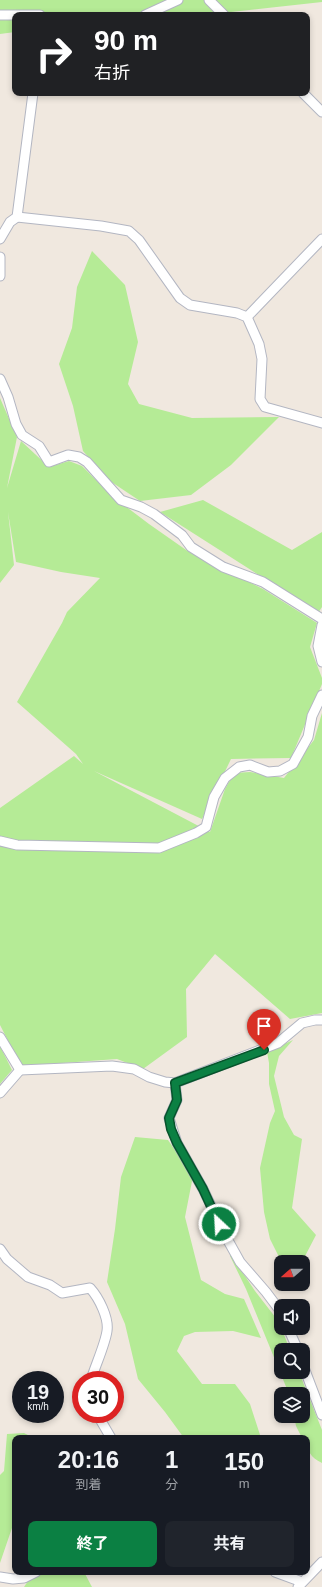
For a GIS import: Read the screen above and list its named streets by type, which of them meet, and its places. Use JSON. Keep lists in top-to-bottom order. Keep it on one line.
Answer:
{"north":"left","page":{"turn":["90 m","右折"],"speed":"19 km/h","limit":"30","eta":["20:16","到着","1","分","150","m"],"buttons":["終了","共有"]}}
